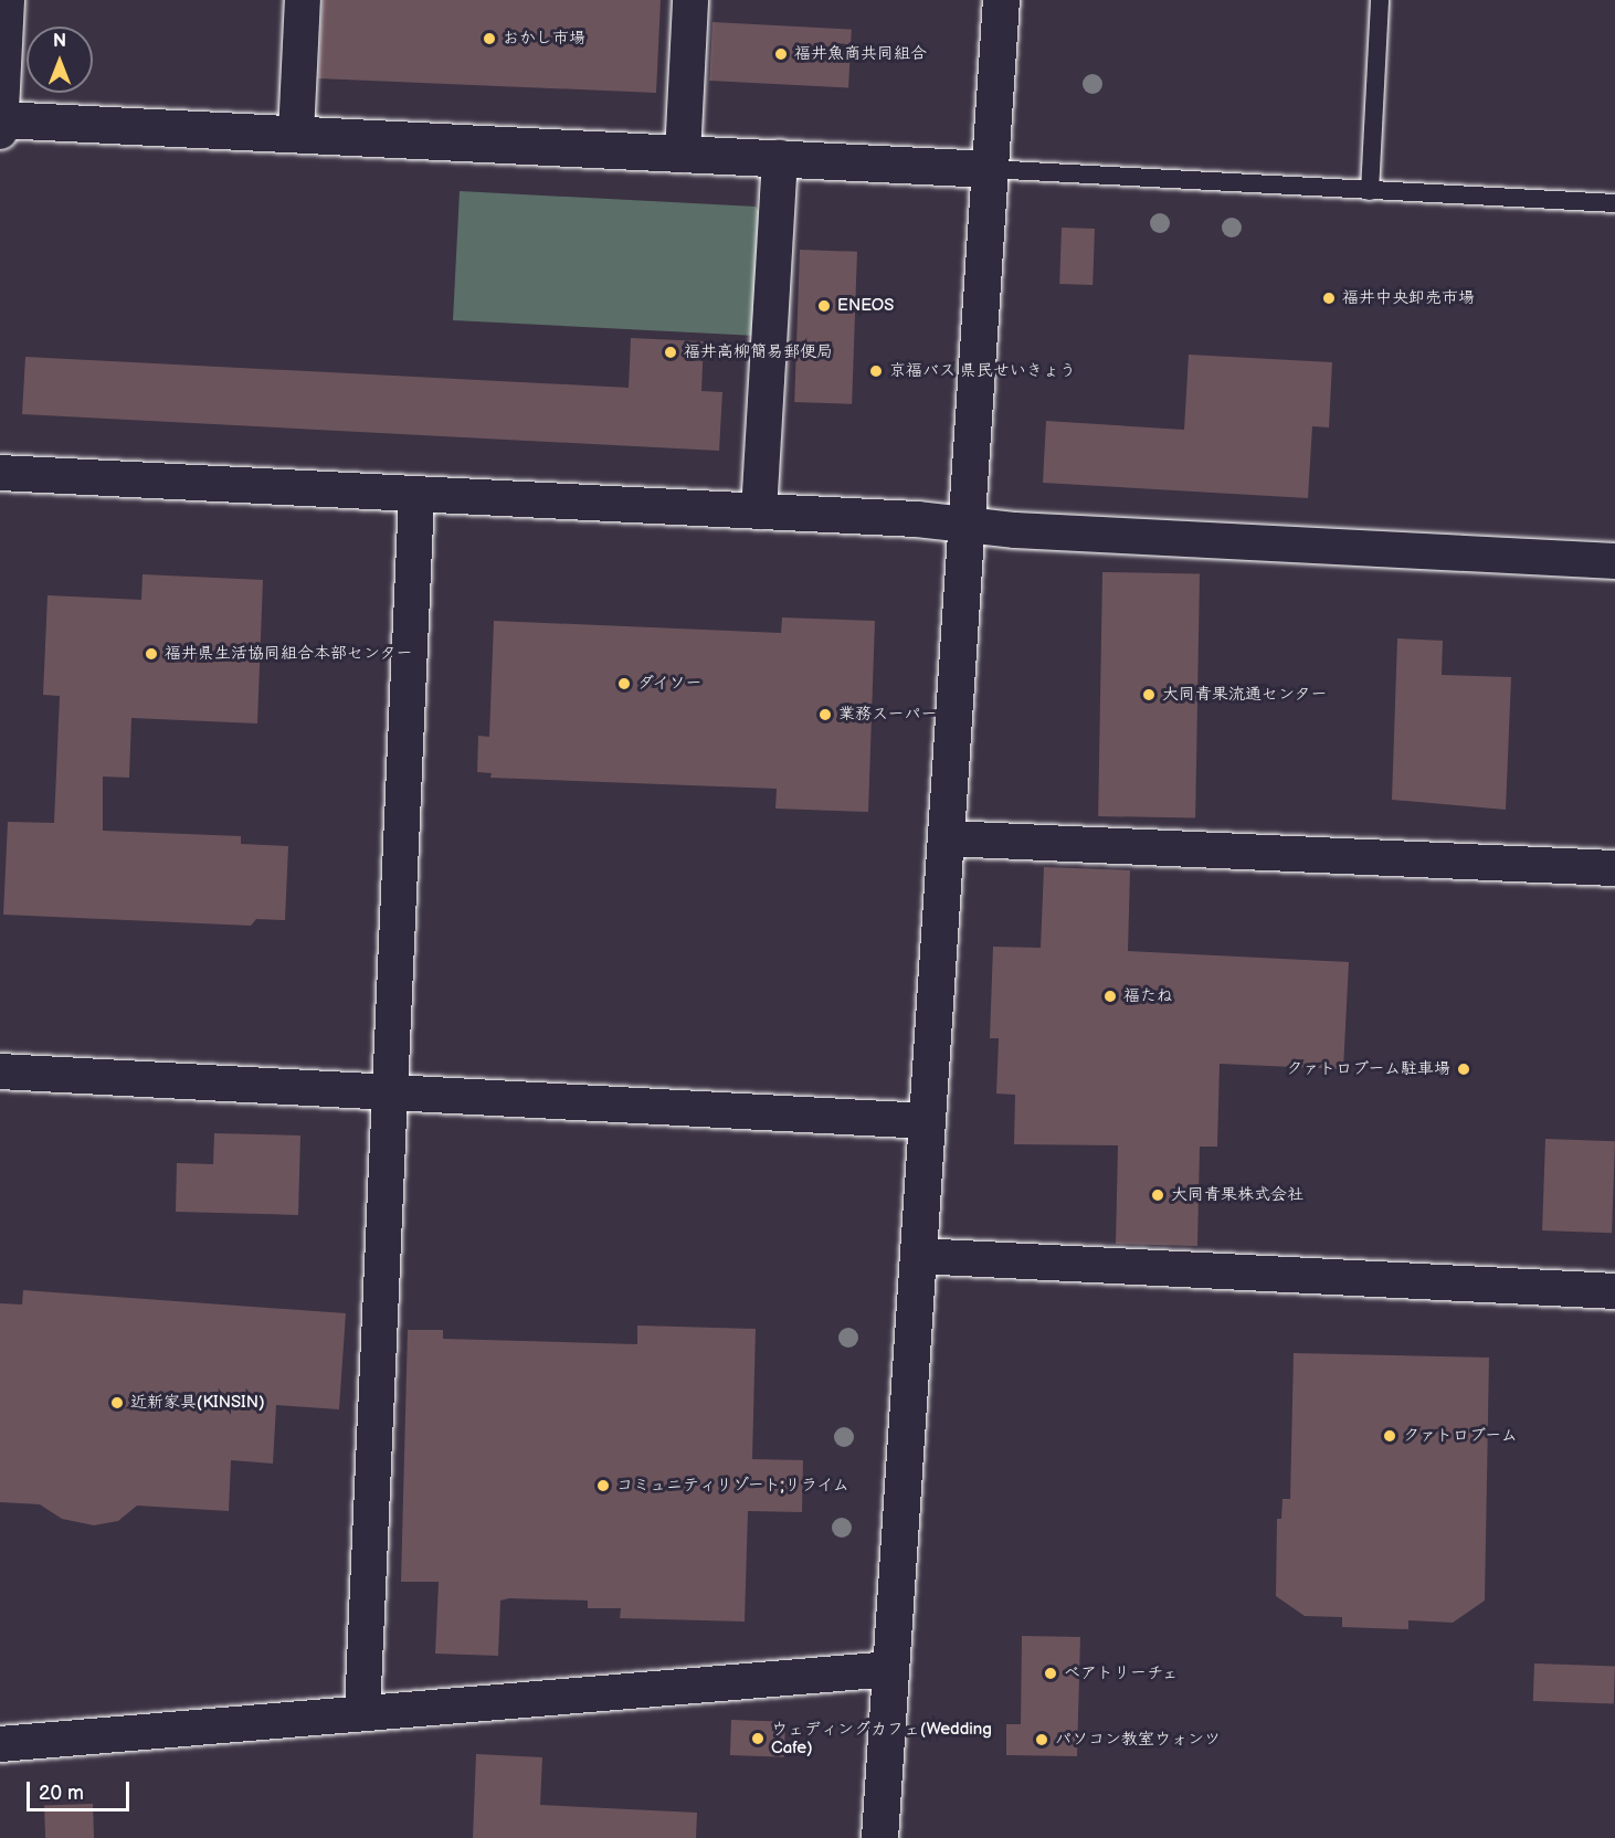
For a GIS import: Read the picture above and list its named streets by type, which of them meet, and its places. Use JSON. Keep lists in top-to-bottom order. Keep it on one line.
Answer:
{"places":["おかし市場","福井魚商共同組合","福井中央卸売市場","ENEOS","福井高柳簡易郵便局","京福バス 県民せいきょう","福井県生活協同組合本部センター","ダイソー","大同青果流通センター","業務スーパー","福たね","クァトロブーム駐車場","大同青果株式会社","近新家具(KINSIN)","クァトロブーム","コミュニティリゾート;リライム","ベアトリーチェ","ウェディングカフェ(Wedding Cafe)","パソコン教室ウォンツ"],"scale_bar":"20 m","north":"top"}
